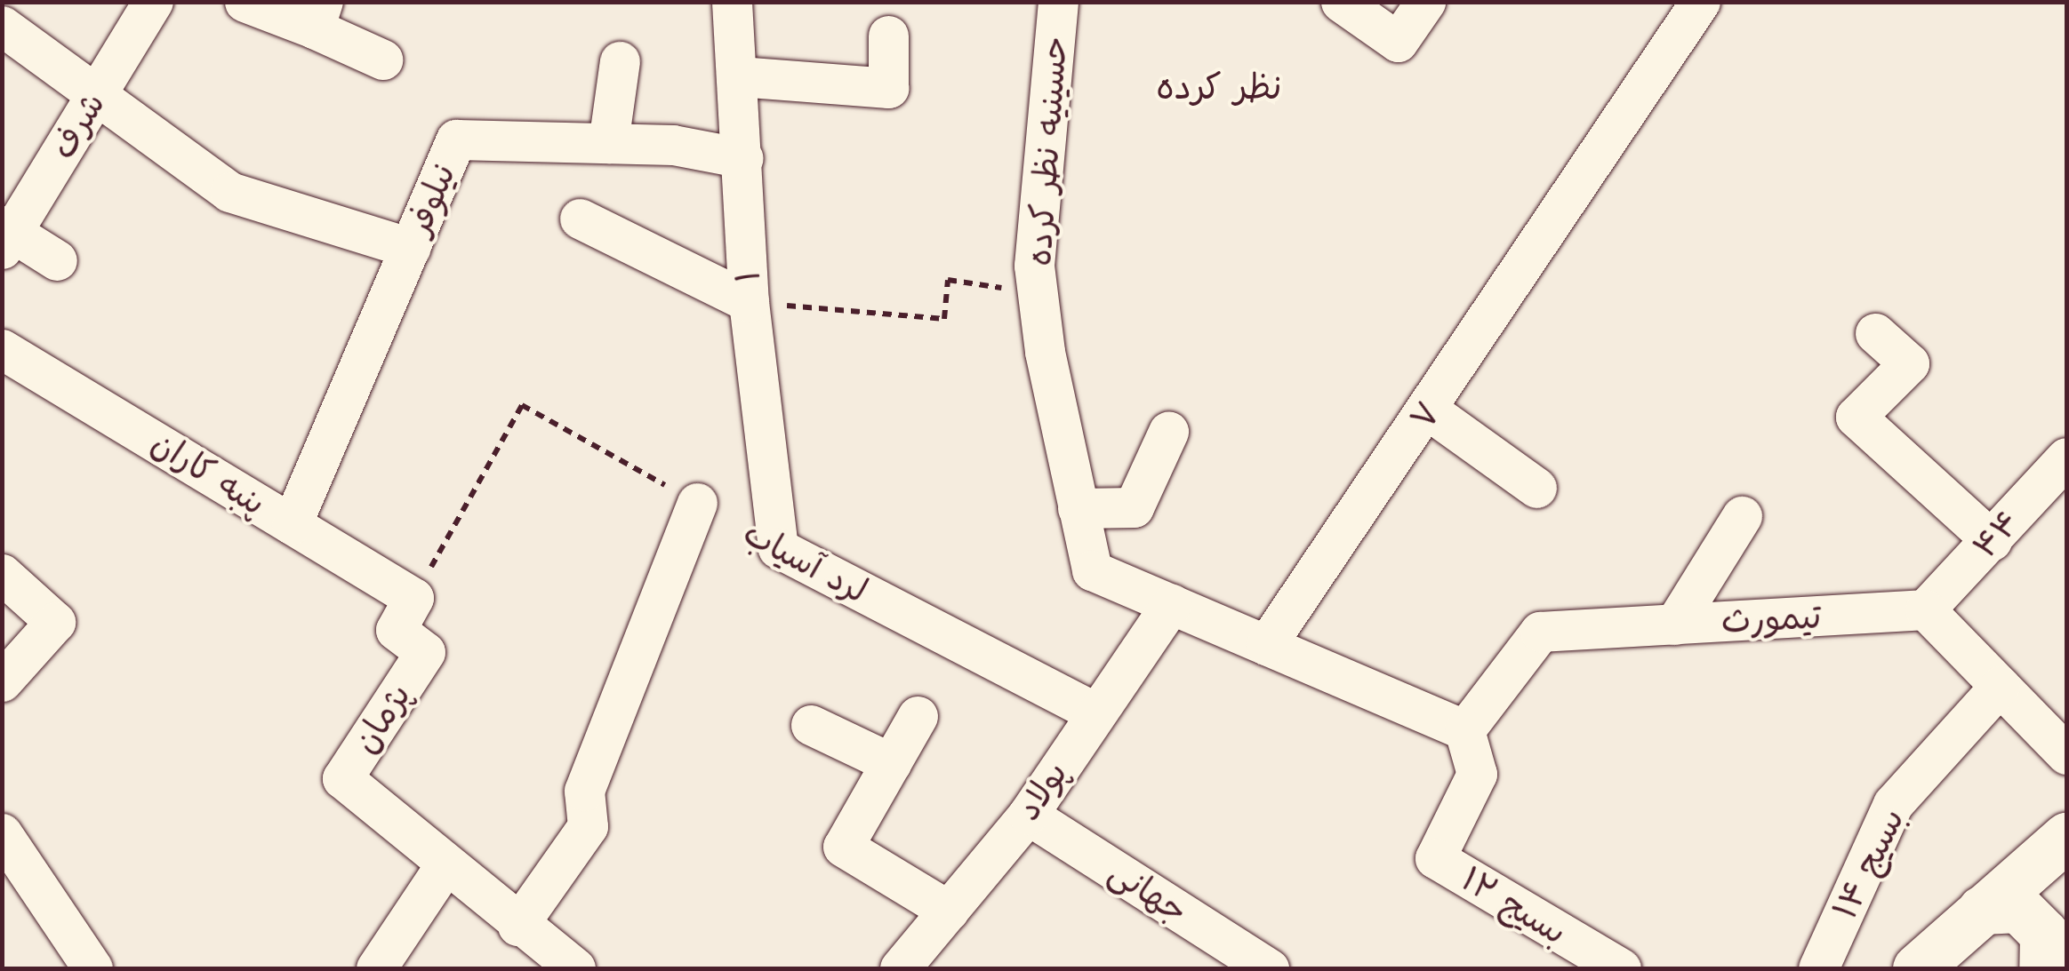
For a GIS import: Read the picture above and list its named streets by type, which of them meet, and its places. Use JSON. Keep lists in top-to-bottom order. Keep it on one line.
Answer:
{"streets":{"street":["شرف","حسینیه نظر کرده","نیلوفر","۱","۷","پنبه کاران","۴۴","لرد آسیاب","تیمورث","پژمان","پولاد","بسیج ۱۴","جهانی","بسیج ۱۲"]},"crossings":[["حسینیه نظر کرده","پولاد"],["نیلوفر","۱"],["نیلوفر","پنبه کاران"],["۱","لرد آسیاب"],["پنبه کاران","پژمان"],["۴۴","تیمورث"],["لرد آسیاب","پولاد"],["تیمورث","بسیج ۱۲"],["پولاد","جهانی"]],"districts":["نظر کرده"]}
